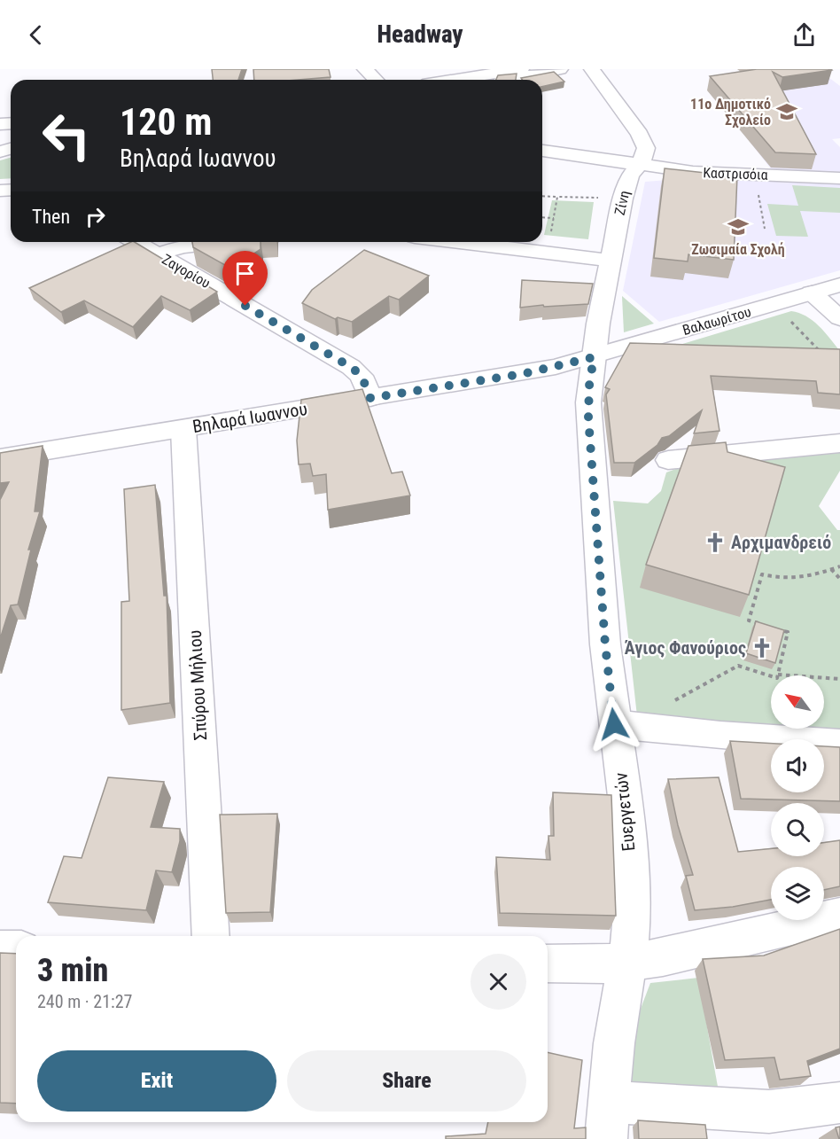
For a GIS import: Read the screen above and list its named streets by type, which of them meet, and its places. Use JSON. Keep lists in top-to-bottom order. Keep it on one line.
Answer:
{"streets":{"street":["Καστρισόια","Ζίνη","Ζαγορίου","Βαλαωρίτου","Βηλαρά Ιωαννου","Σπύρου Μήλιου","Ευεργετών"]},"crossings":[["Καστρισόια","Ζίνη"],["Ζίνη","Βαλαωρίτου"],["Ζίνη","Βηλαρά Ιωαννου"],["Ζίνη","Ευεργετών"],["Ζαγορίου","Βηλαρά Ιωαννου"],["Βαλαωρίτου","Βηλαρά Ιωαννου"],["Βαλαωρίτου","Ευεργετών"],["Βηλαρά Ιωαννου","Σπύρου Μήλιου"],["Βηλαρά Ιωαννου","Ευεργετών"]],"places":{"school or university":["11ο Δημοτικό Σχολείο","Ζωσιμαία Σχολή"],"church":["Αρχιμανδρειό","Άγιος Φανούριος"]},"north":"top left","page":{"header":"Headway","turn":["120 m","Βηλαρά Ιωαννου"],"then":"Then","heading":["3 min","240 m · 21:27"],"buttons":["Exit","Share"]}}
